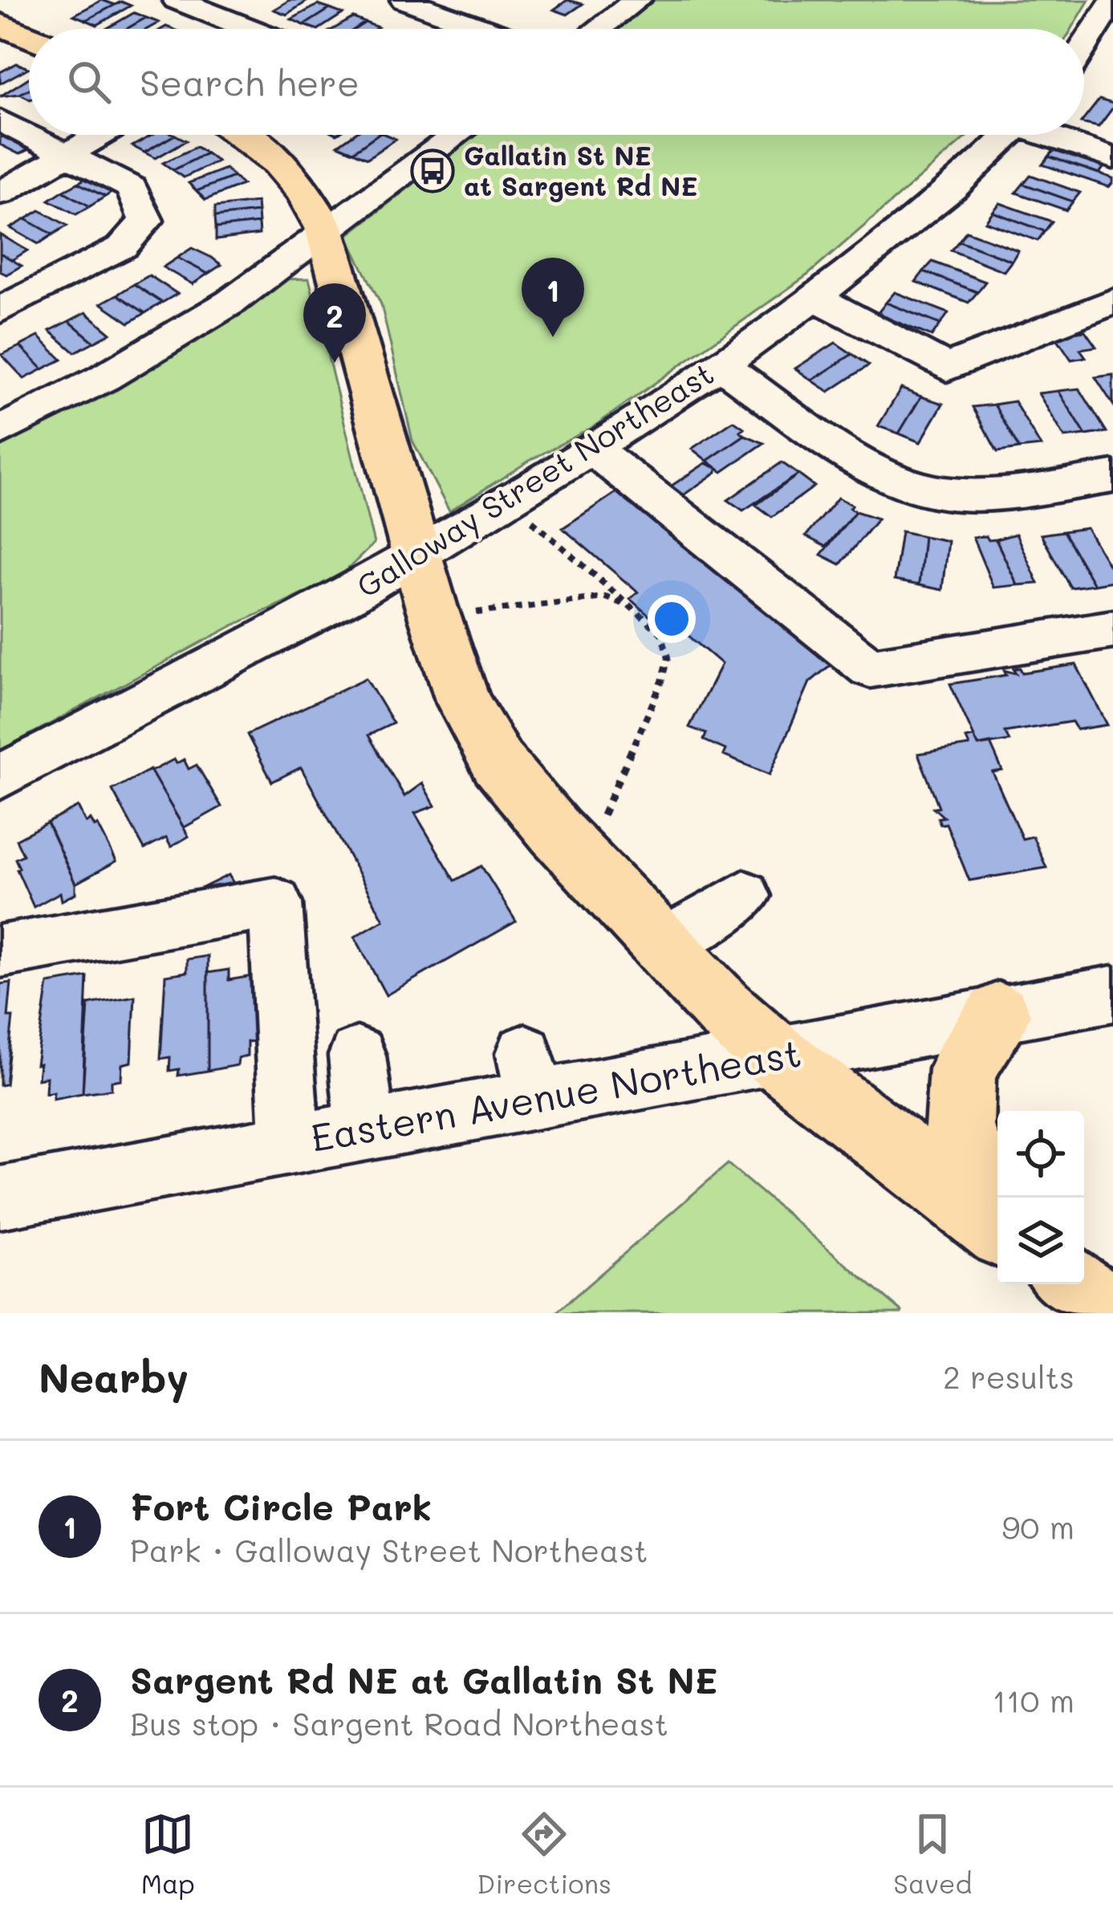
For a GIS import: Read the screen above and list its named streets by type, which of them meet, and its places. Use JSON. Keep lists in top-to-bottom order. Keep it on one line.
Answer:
{"streets":{"street":["Galloway Street Northeast","Eastern Avenue Northeast"]},"places":{"bus stop":["Gallatin St NE at Sargent Rd NE"]},"page":{"search":"Search here","pins":["1","2"],"heading":["Nearby","2 results"],"list":[{"mark":"1","name":"Fort Circle Park","note":"Park · Galloway Street Northeast","value":"90 m"},{"mark":"2","name":"Sargent Rd NE at Gallatin St NE","note":"Bus stop · Sargent Road Northeast","value":"110 m"}],"nav":["Map","Directions","Saved"]}}
